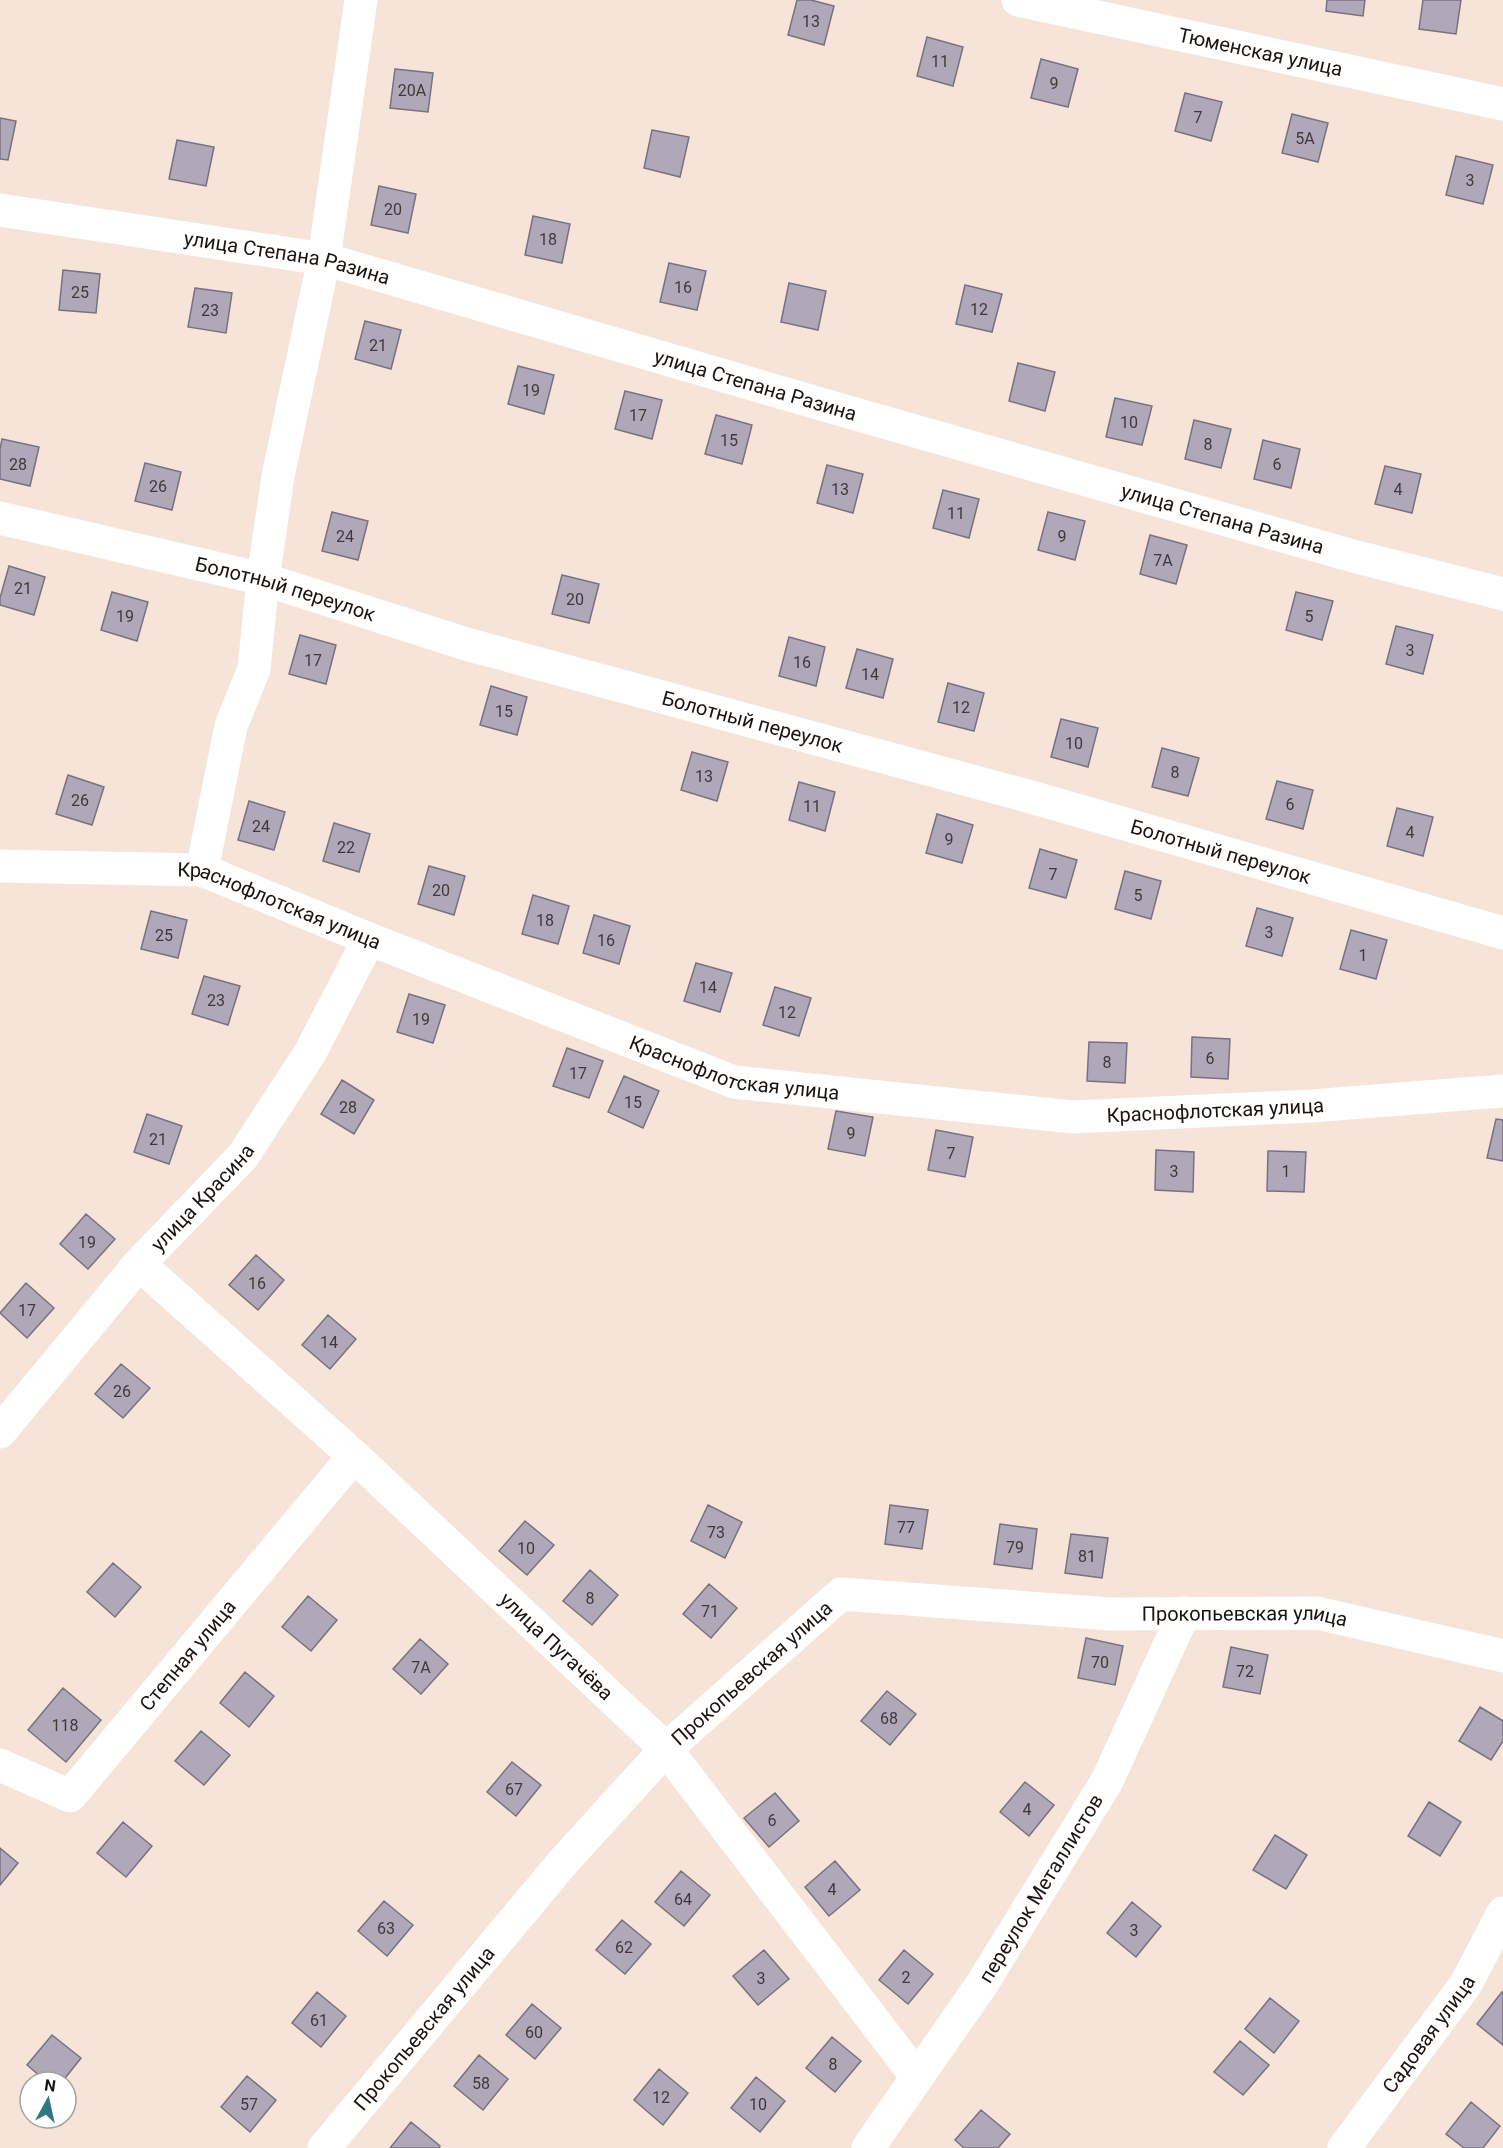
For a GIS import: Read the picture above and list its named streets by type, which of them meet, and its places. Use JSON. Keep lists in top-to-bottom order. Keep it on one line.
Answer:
{"streets":{"street":["Тюменская улица","улица Степана Разина","Болотный переулок","Краснофлотская улица","улица Красина","Прокопьевская улица","улица Пугачёва","Степная улица","переулок Металлистов","Садовая улица"]},"crossings":[["Краснофлотская улица","улица Красина"],["улица Красина","улица Пугачёва"],["Прокопьевская улица","улица Пугачёва"],["Прокопьевская улица","переулок Металлистов"],["улица Пугачёва","Степная улица"],["улица Пугачёва","переулок Металлистов"]],"house_numbers":["13","11","9","20А","7","5А","3","20","18","16","25","12","23","21","19","17","10","15","8","28","6","26","13","4","11","24","9","7А","21","20","19","5","3","17","16","14","12","15","10","8","13","26","6","11","24","4","9","22","7","20","5","18","3","25","16","1","14","23","12","19","6","8","17","15","28","9","21","7","3","1","19","16","17","14","26","77","73","79","10","81","8","71","70","7А","72","68","118","67","4","6","4","64","63","3","62","2","3","61","60","8","58","12","57","10"],"north":"top"}
